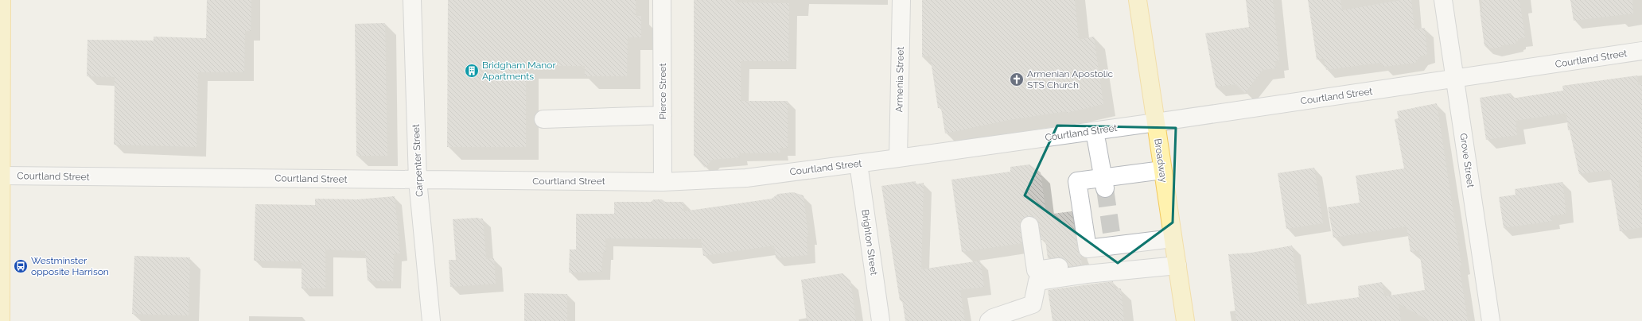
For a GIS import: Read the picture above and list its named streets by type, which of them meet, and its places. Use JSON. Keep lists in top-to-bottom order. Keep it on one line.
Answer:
{"streets":{"main road":["Broadway"],"street":["Courtland Street","Armenia Street","Pierce Street","Carpenter Street","Grove Street","Brighton Street"]},"crossings":[["Courtland Street","Armenia Street"],["Courtland Street","Pierce Street"],["Courtland Street","Carpenter Street"],["Courtland Street","Broadway"],["Courtland Street","Grove Street"],["Courtland Street","Brighton Street"]],"places":{"building":["Bridgham Manor Apartments"],"church":["Armenian Apostolic STS Church"],"bus stop":["Westminster opposite Harrison"]}}
